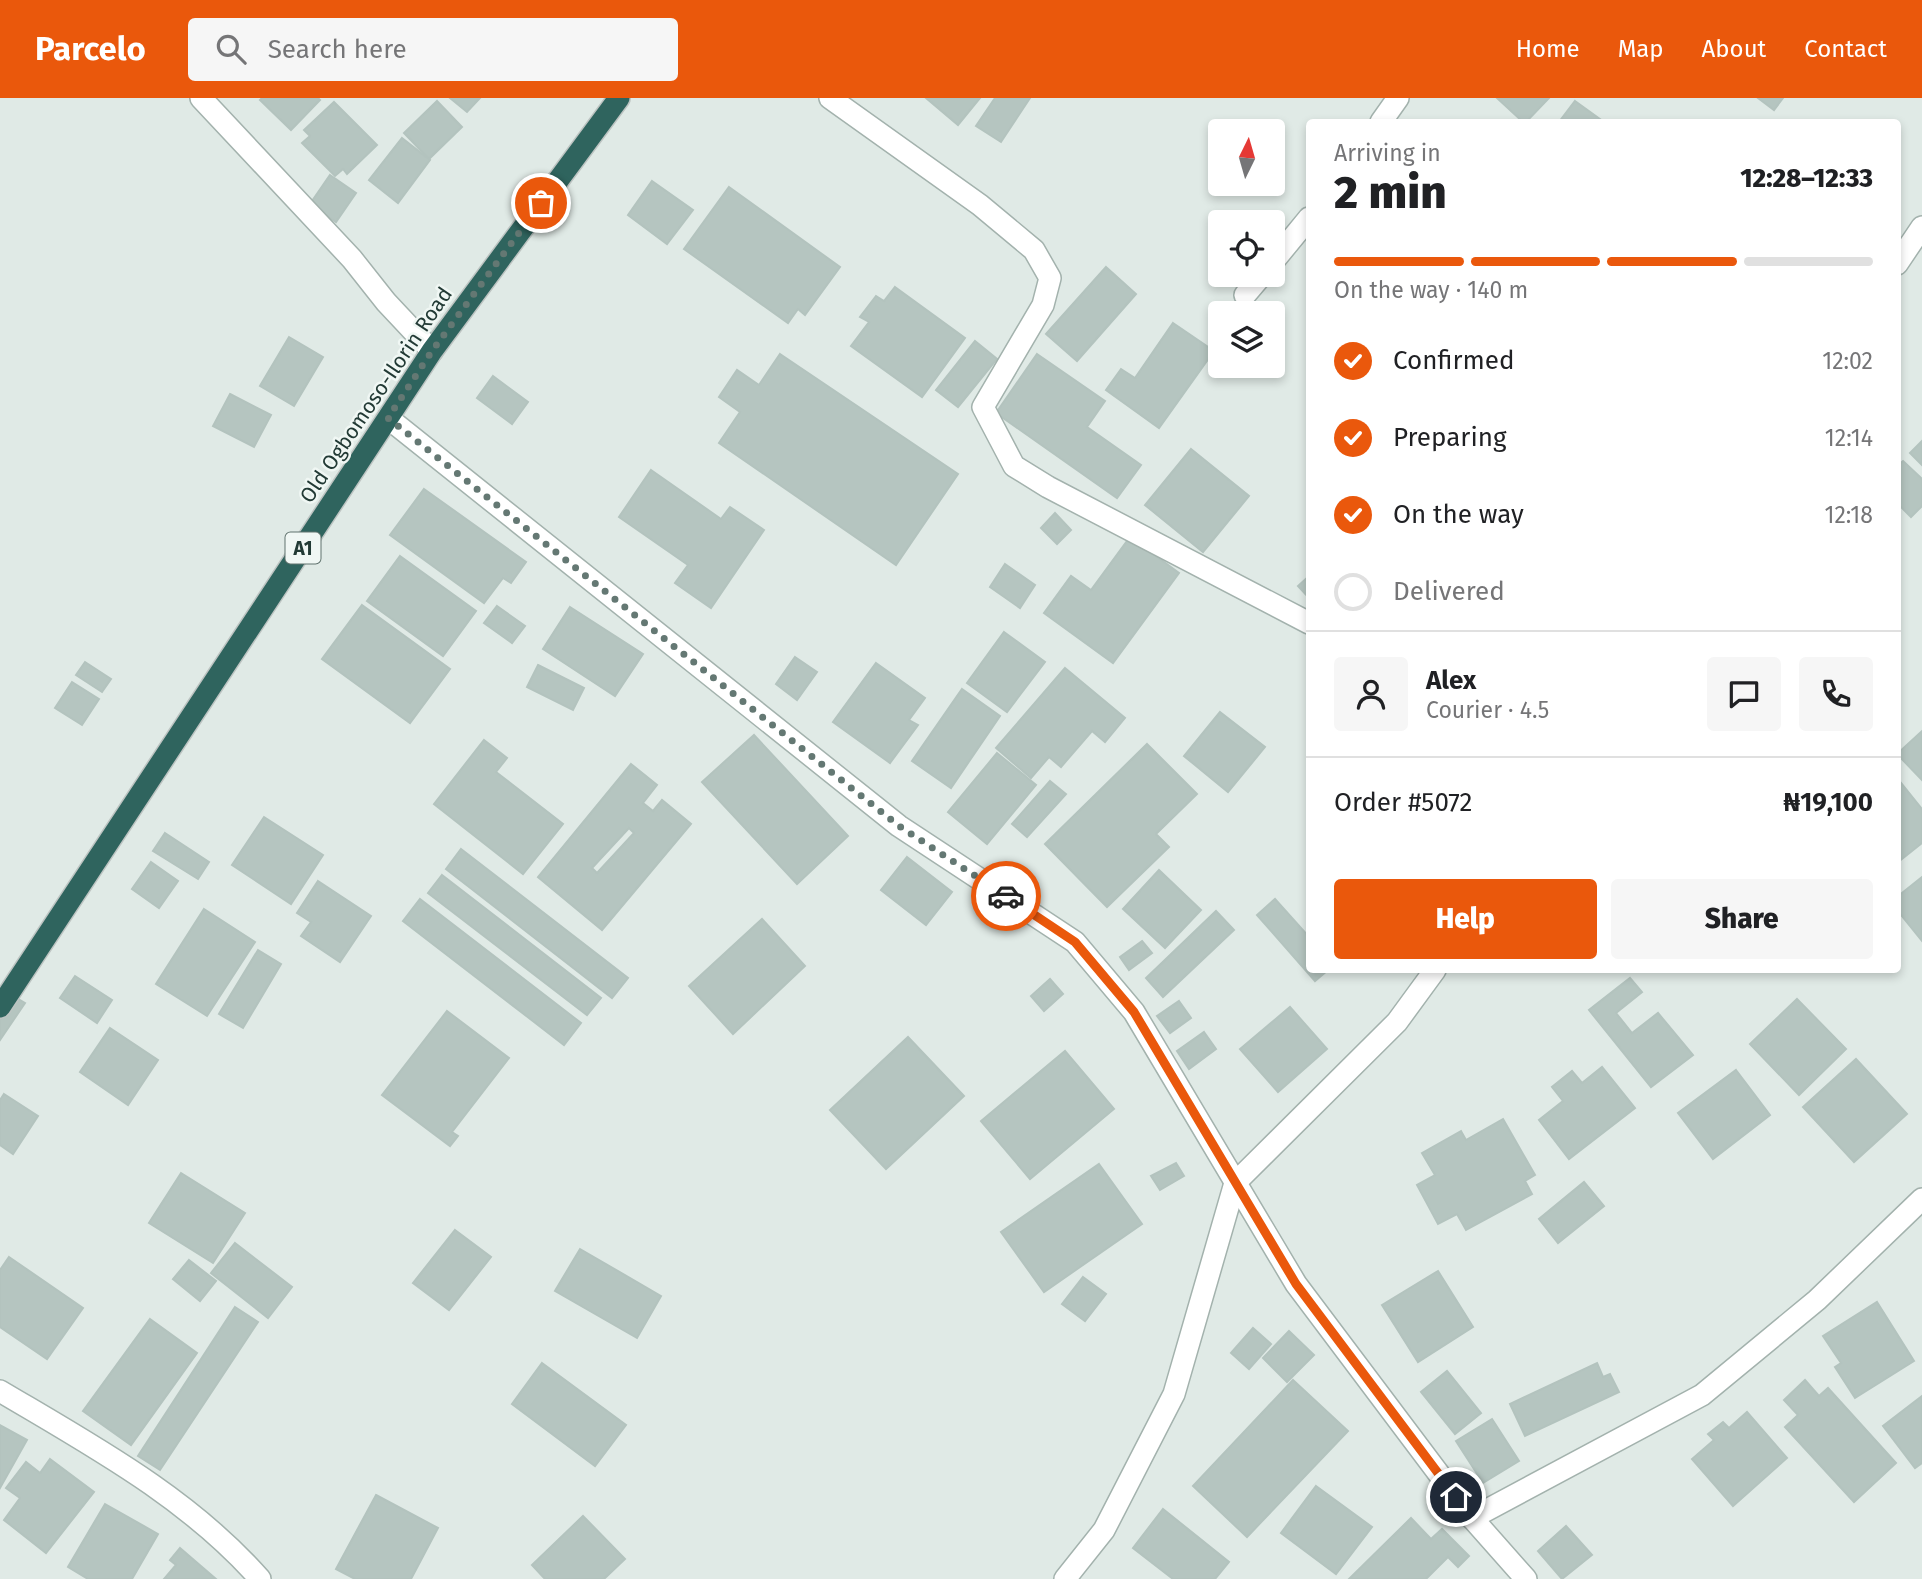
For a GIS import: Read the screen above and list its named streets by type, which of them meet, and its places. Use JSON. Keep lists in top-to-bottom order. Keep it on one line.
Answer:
{"streets":{"highway":["Old Ogbomoso-Ilorin Road","A1"]},"north":"top","page":{"header":"Parcelo","search":"Search here","nav":["Home","Map","About","Contact"],"heading":["2 min","Arriving in","12:28–12:33"],"panel":["Alex","Courier · 4.5","Order #5072","₦19,100"],"bar":"On the way · 140 m","list":[["Confirmed","12:02"],["Preparing","12:14"],["On the way","12:18"],"Delivered"],"buttons":["Help","Share"]}}
